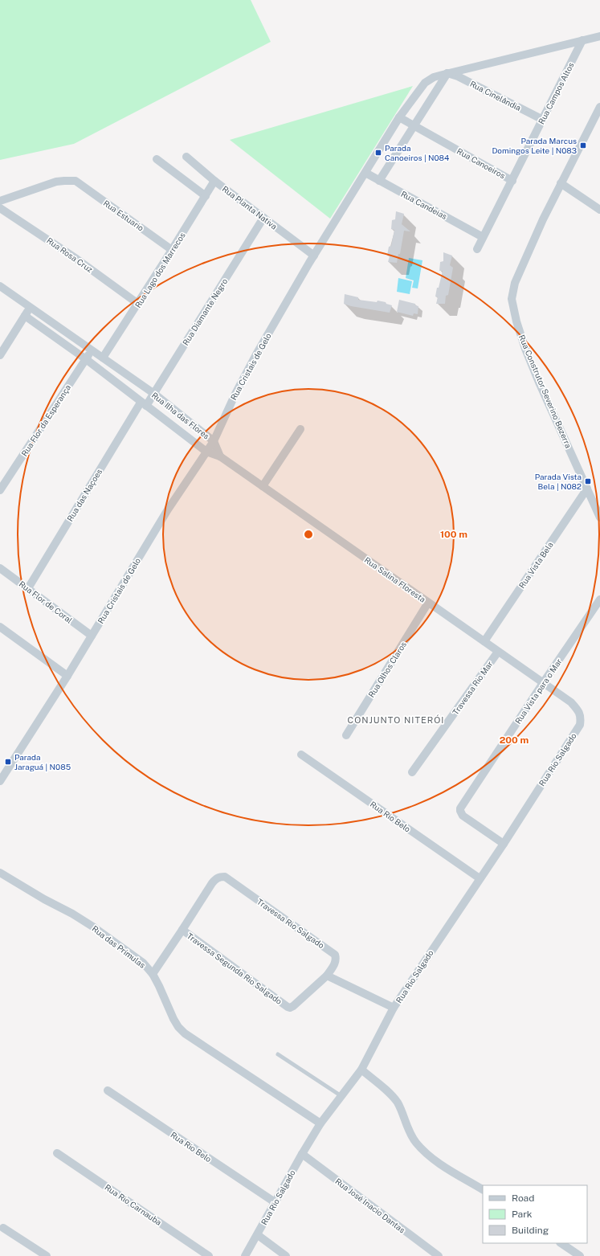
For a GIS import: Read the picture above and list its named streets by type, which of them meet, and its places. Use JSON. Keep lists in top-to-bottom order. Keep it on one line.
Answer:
{"streets":{"street":["Rua Campos Altos","Rua Cinelândia","Rua Canoeiros","Rua Candeias","Rua Planta Nativa","Rua Estuario","Rua Rosa Cruz","Rua Lago dos Marrecos","Rua Diamante Negro","Rua Cristais de Gelo","Rua Construtor Severino Bezerra","Rua Ilha das Flores","Rua Flor da Esperança","Rua das Naçoes","Rua Vista Bela","Rua Salina Floresta","Rua Flor de Coral","Rua Olhos Claros","Travessa Rio Mar","Rua Vista para o Mar","Rua Rio Salgado","Rua Rio Belo","Travessa Rio Salgado","Rua das Prímulas","Travessa Segunda Rio Salgado","Rua Rio Carnauba","Rua José Inacio Dantas"]},"crossings":[["Rua Campos Altos","Rua Cinelândia"],["Rua Campos Altos","Rua Canoeiros"],["Rua Campos Altos","Rua Candeias"],["Rua Campos Altos","Rua Cristais de Gelo"],["Rua Cinelândia","Rua Cristais de Gelo"],["Rua Canoeiros","Rua Cristais de Gelo"],["Rua Candeias","Rua Cristais de Gelo"],["Rua Planta Nativa","Rua Lago dos Marrecos"],["Rua Planta Nativa","Rua Diamante Negro"],["Rua Planta Nativa","Rua Cristais de Gelo"],["Rua Estuario","Rua Lago dos Marrecos"],["Rua Rosa Cruz","Rua Lago dos Marrecos"],["Rua Lago dos Marrecos","Rua Ilha das Flores"],["Rua Diamante Negro","Rua Ilha das Flores"],["Rua Diamante Negro","Rua das Naçoes"],["Rua Cristais de Gelo","Rua Ilha das Flores"],["Rua Cristais de Gelo","Rua Flor de Coral"],["Rua Construtor Severino Bezerra","Rua Vista Bela"],["Rua Ilha das Flores","Rua Flor da Esperança"],["Rua Ilha das Flores","Rua das Naçoes"],["Rua Ilha das Flores","Rua Salina Floresta"],["Rua das Naçoes","Rua Flor de Coral"],["Rua Vista Bela","Rua Salina Floresta"],["Rua Salina Floresta","Rua Olhos Claros"],["Rua Salina Floresta","Travessa Rio Mar"],["Rua Salina Floresta","Rua Vista para o Mar"],["Rua Salina Floresta","Rua Rio Salgado"],["Rua Vista para o Mar","Rua Rio Salgado"],["Rua Rio Salgado","Rua Rio Belo"],["Rua Rio Salgado","Rua das Prímulas"],["Rua Rio Salgado","Rua José Inacio Dantas"],["Travessa Rio Salgado","Travessa Segunda Rio Salgado"],["Rua das Prímulas","Travessa Segunda Rio Salgado"]],"districts":["CONJUNTO NITERÓI"],"places":{"transit":["Parada Marcus Domingos Leite | N083","Parada Canoeiros | N084","Parada Vista Bela | N082","Parada Jaraguá | N085"]},"legend":["Road","Park","Building"],"rings":["100 m","200 m"]}
